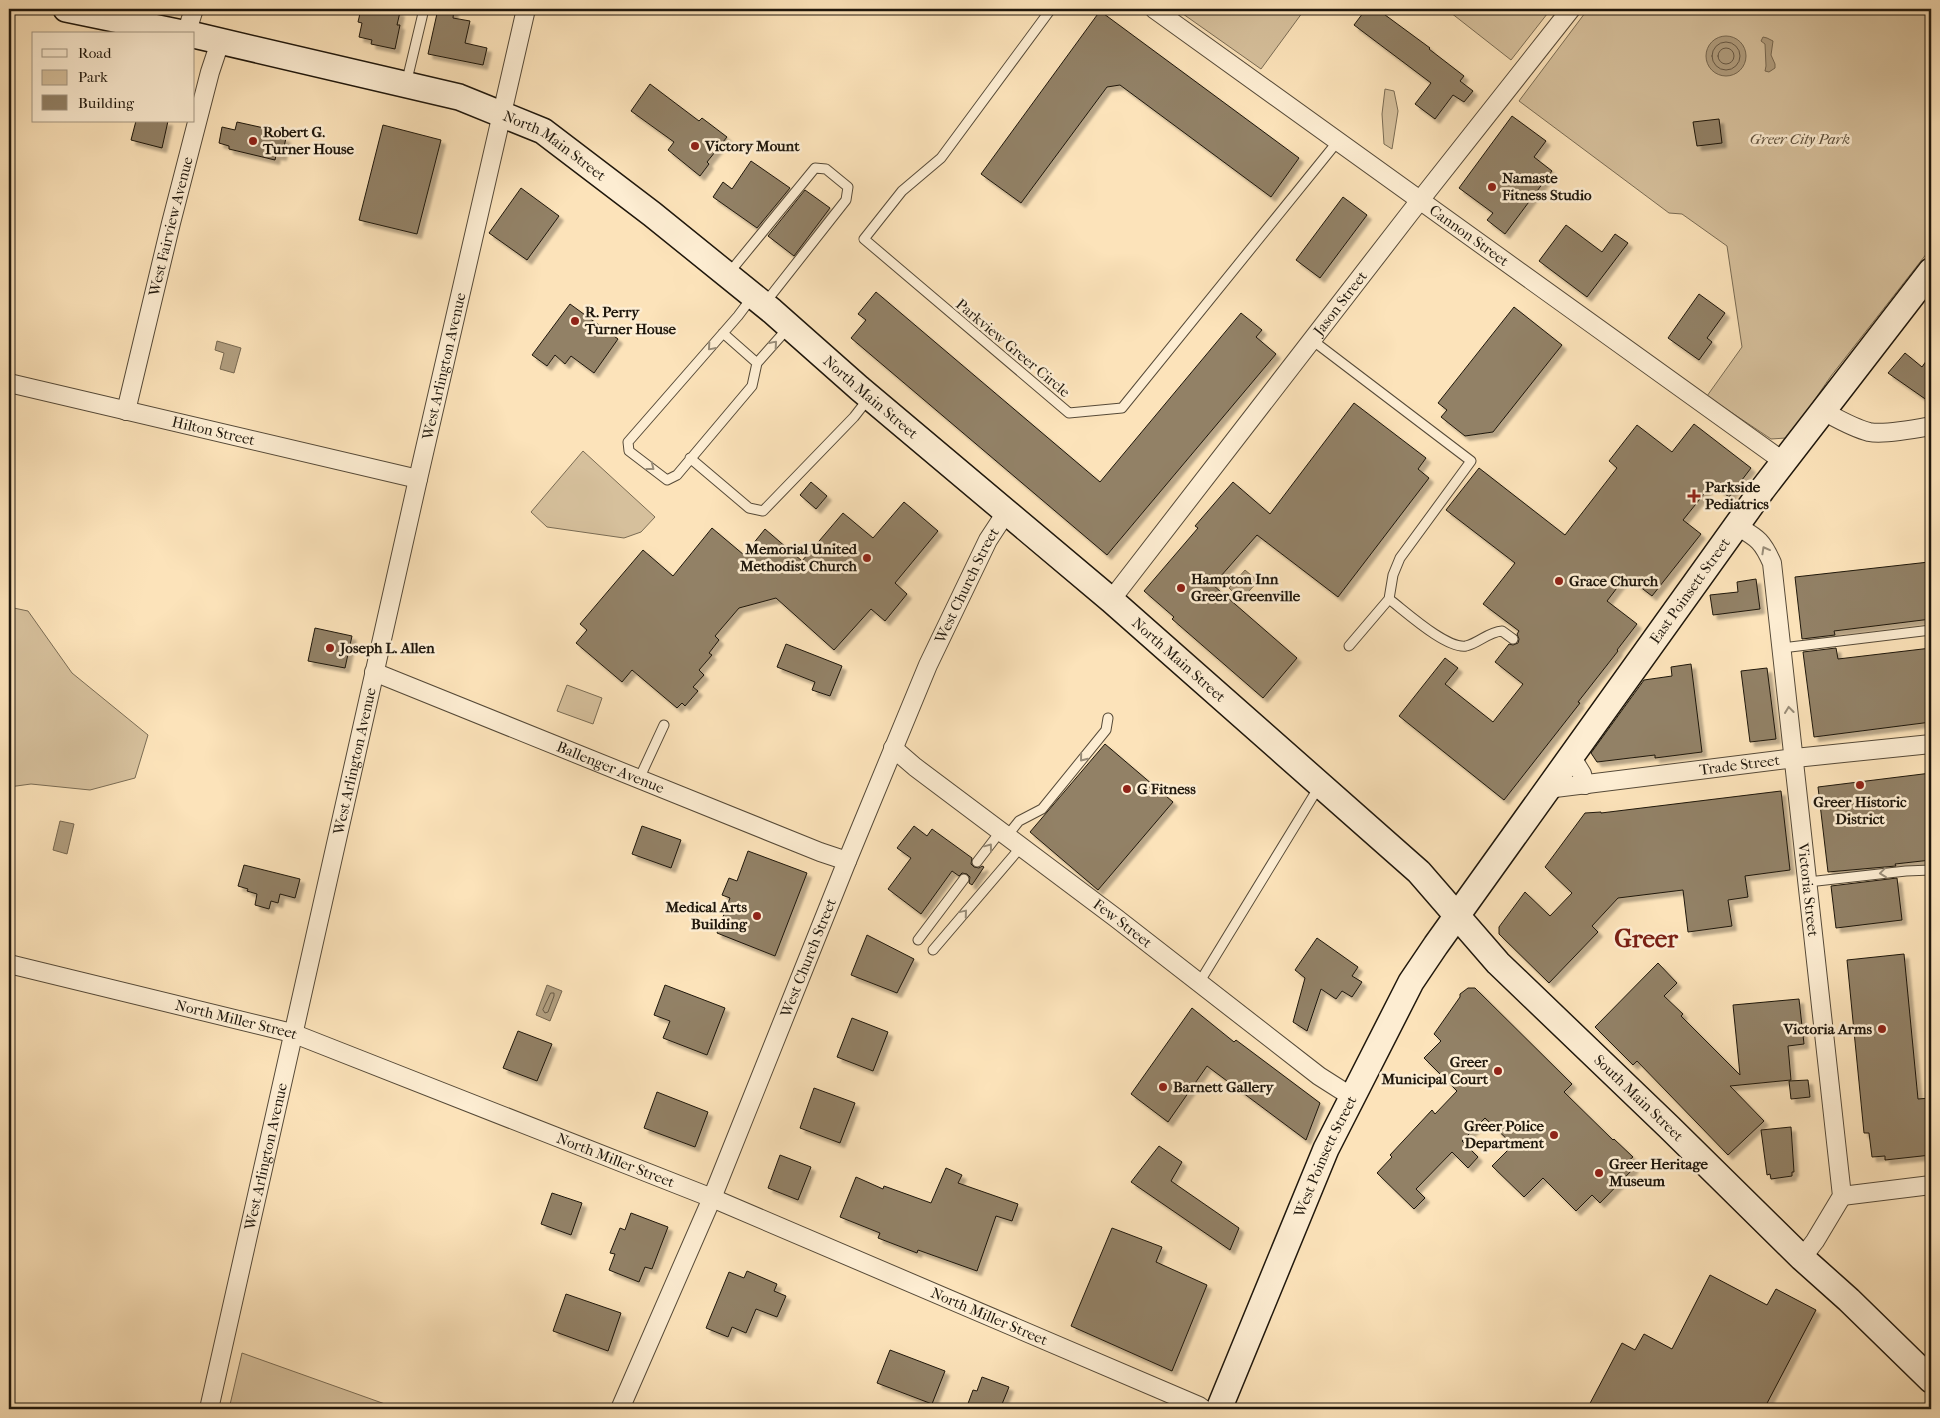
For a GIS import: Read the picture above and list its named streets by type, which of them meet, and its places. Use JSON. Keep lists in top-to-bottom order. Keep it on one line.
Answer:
{"streets":{"main road":["North Main Street","East Poinsett Street","South Main Street","West Poinsett Street"],"street":["West Fairview Avenue","Cannon Street","Jason Street","West Arlington Avenue","Hilton Street","West Church Street","Trade Street","Ballenger Avenue","Victoria Street","Few Street","North Miller Street"],"lane":["Parkview Greer Circle"]},"crossings":[["North Main Street","West Fairview Avenue"],["North Main Street","Jason Street"],["North Main Street","West Arlington Avenue"],["North Main Street","West Church Street"],["North Main Street","East Poinsett Street"],["North Main Street","South Main Street"],["North Main Street","West Poinsett Street"],["West Fairview Avenue","Hilton Street"],["Cannon Street","Jason Street"],["Cannon Street","Parkview Greer Circle"],["Cannon Street","East Poinsett Street"],["West Arlington Avenue","Hilton Street"],["West Arlington Avenue","Ballenger Avenue"],["West Arlington Avenue","North Miller Street"],["West Church Street","Ballenger Avenue"],["West Church Street","Few Street"],["West Church Street","North Miller Street"],["East Poinsett Street","Trade Street"],["East Poinsett Street","Victoria Street"],["East Poinsett Street","South Main Street"],["East Poinsett Street","West Poinsett Street"],["Trade Street","Victoria Street"],["Few Street","West Poinsett Street"],["South Main Street","West Poinsett Street"]],"districts":["Greer"],"parks":["Greer City Park"],"places":{"other":["Robert G. Turner House","Victory Mount","Namaste Fitness Studio","R. Perry Turner House","Memorial United Methodist Church","Grace Church","Hampton Inn Greer Greenville","Joseph L. Allen","Greer Historic District","G Fitness","Medical Arts Building","Victoria Arms","Greer Municipal Court","Barnett Gallery","Greer Police Department","Greer Heritage Museum"],"health":["Parkside Pediatrics"]},"legend":["Road","Park","Building"]}
